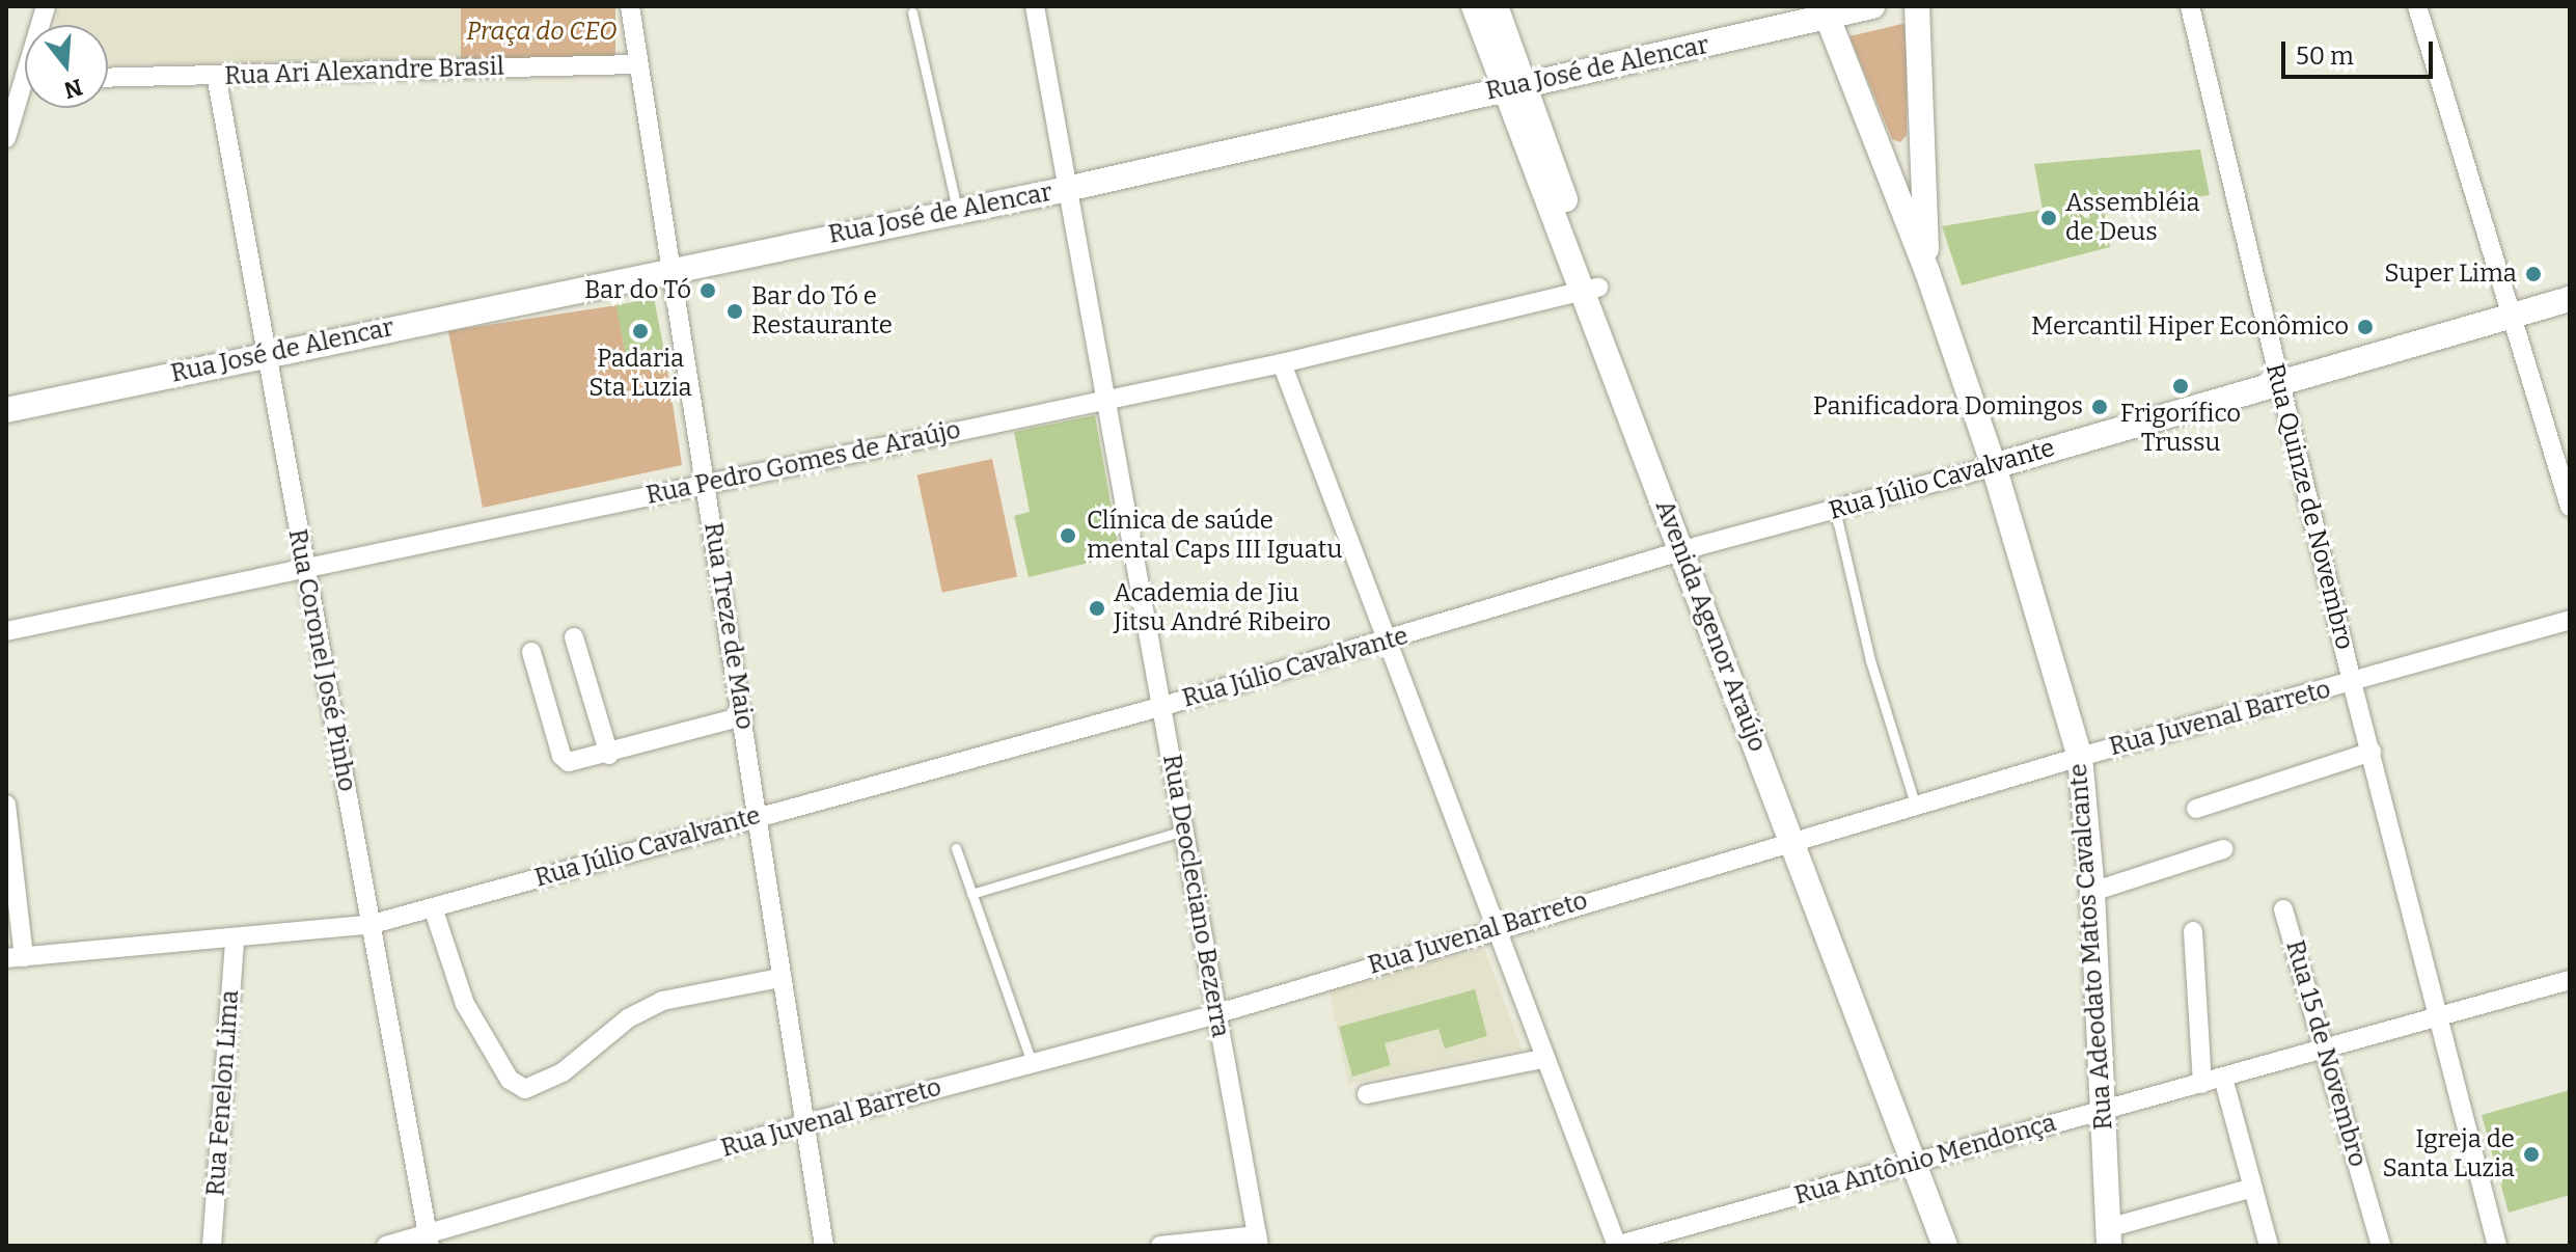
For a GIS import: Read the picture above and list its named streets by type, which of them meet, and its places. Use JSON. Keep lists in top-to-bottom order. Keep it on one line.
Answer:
{"streets":{"main road":["Rua José de Alencar","Rua Júlio Cavalvante","Avenida Agenor Araújo","Rua Adeodato Matos Cavalcante"],"street":["Rua Ari Alexandre Brasil","Rua Pedro Gomes de Araújo","Rua Quinze de Novembro","Rua Treze de Maio","Rua Coronel José Pinho","Rua Juvenal Barreto","Rua Deocleciano Bezerra","Rua 15 de Novembro","Rua Fenelon Lima","Rua Antônio Mendonça"]},"crossings":[["Rua José de Alencar","Rua Treze de Maio"],["Rua José de Alencar","Avenida Agenor Araújo"],["Rua José de Alencar","Rua Coronel José Pinho"],["Rua José de Alencar","Rua Deocleciano Bezerra"],["Rua José de Alencar","Rua Adeodato Matos Cavalcante"],["Rua Ari Alexandre Brasil","Rua Treze de Maio"],["Rua Ari Alexandre Brasil","Rua Coronel José Pinho"],["Rua Pedro Gomes de Araújo","Rua Treze de Maio"],["Rua Pedro Gomes de Araújo","Avenida Agenor Araújo"],["Rua Pedro Gomes de Araújo","Rua Coronel José Pinho"],["Rua Pedro Gomes de Araújo","Rua Deocleciano Bezerra"],["Rua Júlio Cavalvante","Rua Quinze de Novembro"],["Rua Júlio Cavalvante","Rua Treze de Maio"],["Rua Júlio Cavalvante","Avenida Agenor Araújo"],["Rua Júlio Cavalvante","Rua Coronel José Pinho"],["Rua Júlio Cavalvante","Rua Deocleciano Bezerra"],["Rua Júlio Cavalvante","Rua Adeodato Matos Cavalcante"],["Rua Júlio Cavalvante","Rua Fenelon Lima"],["Rua Quinze de Novembro","Rua Juvenal Barreto"],["Rua Quinze de Novembro","Rua Antônio Mendonça"],["Rua Treze de Maio","Rua Juvenal Barreto"],["Avenida Agenor Araújo","Rua Juvenal Barreto"],["Avenida Agenor Araújo","Rua Antônio Mendonça"],["Rua Coronel José Pinho","Rua Juvenal Barreto"],["Rua Juvenal Barreto","Rua Deocleciano Bezerra"],["Rua Juvenal Barreto","Rua Adeodato Matos Cavalcante"],["Rua Adeodato Matos Cavalcante","Rua Antônio Mendonça"],["Rua 15 de Novembro","Rua Antônio Mendonça"]],"parks":["Praça do CEO"],"places":["Assembléia de Deus","Super Lima","Bar do Tó","Bar do Tó e Restaurante","Mercantil Hiper Econômico","Padaria Sta Luzia","Frigorífico Trussu","Panificadora Domingos","Clínica de saúde mental Caps III Iguatu","Academia de Jiu Jitsu André Ribeiro","Igreja de Santa Luzia"],"scale_bar":"50 m","north":"bottom"}
